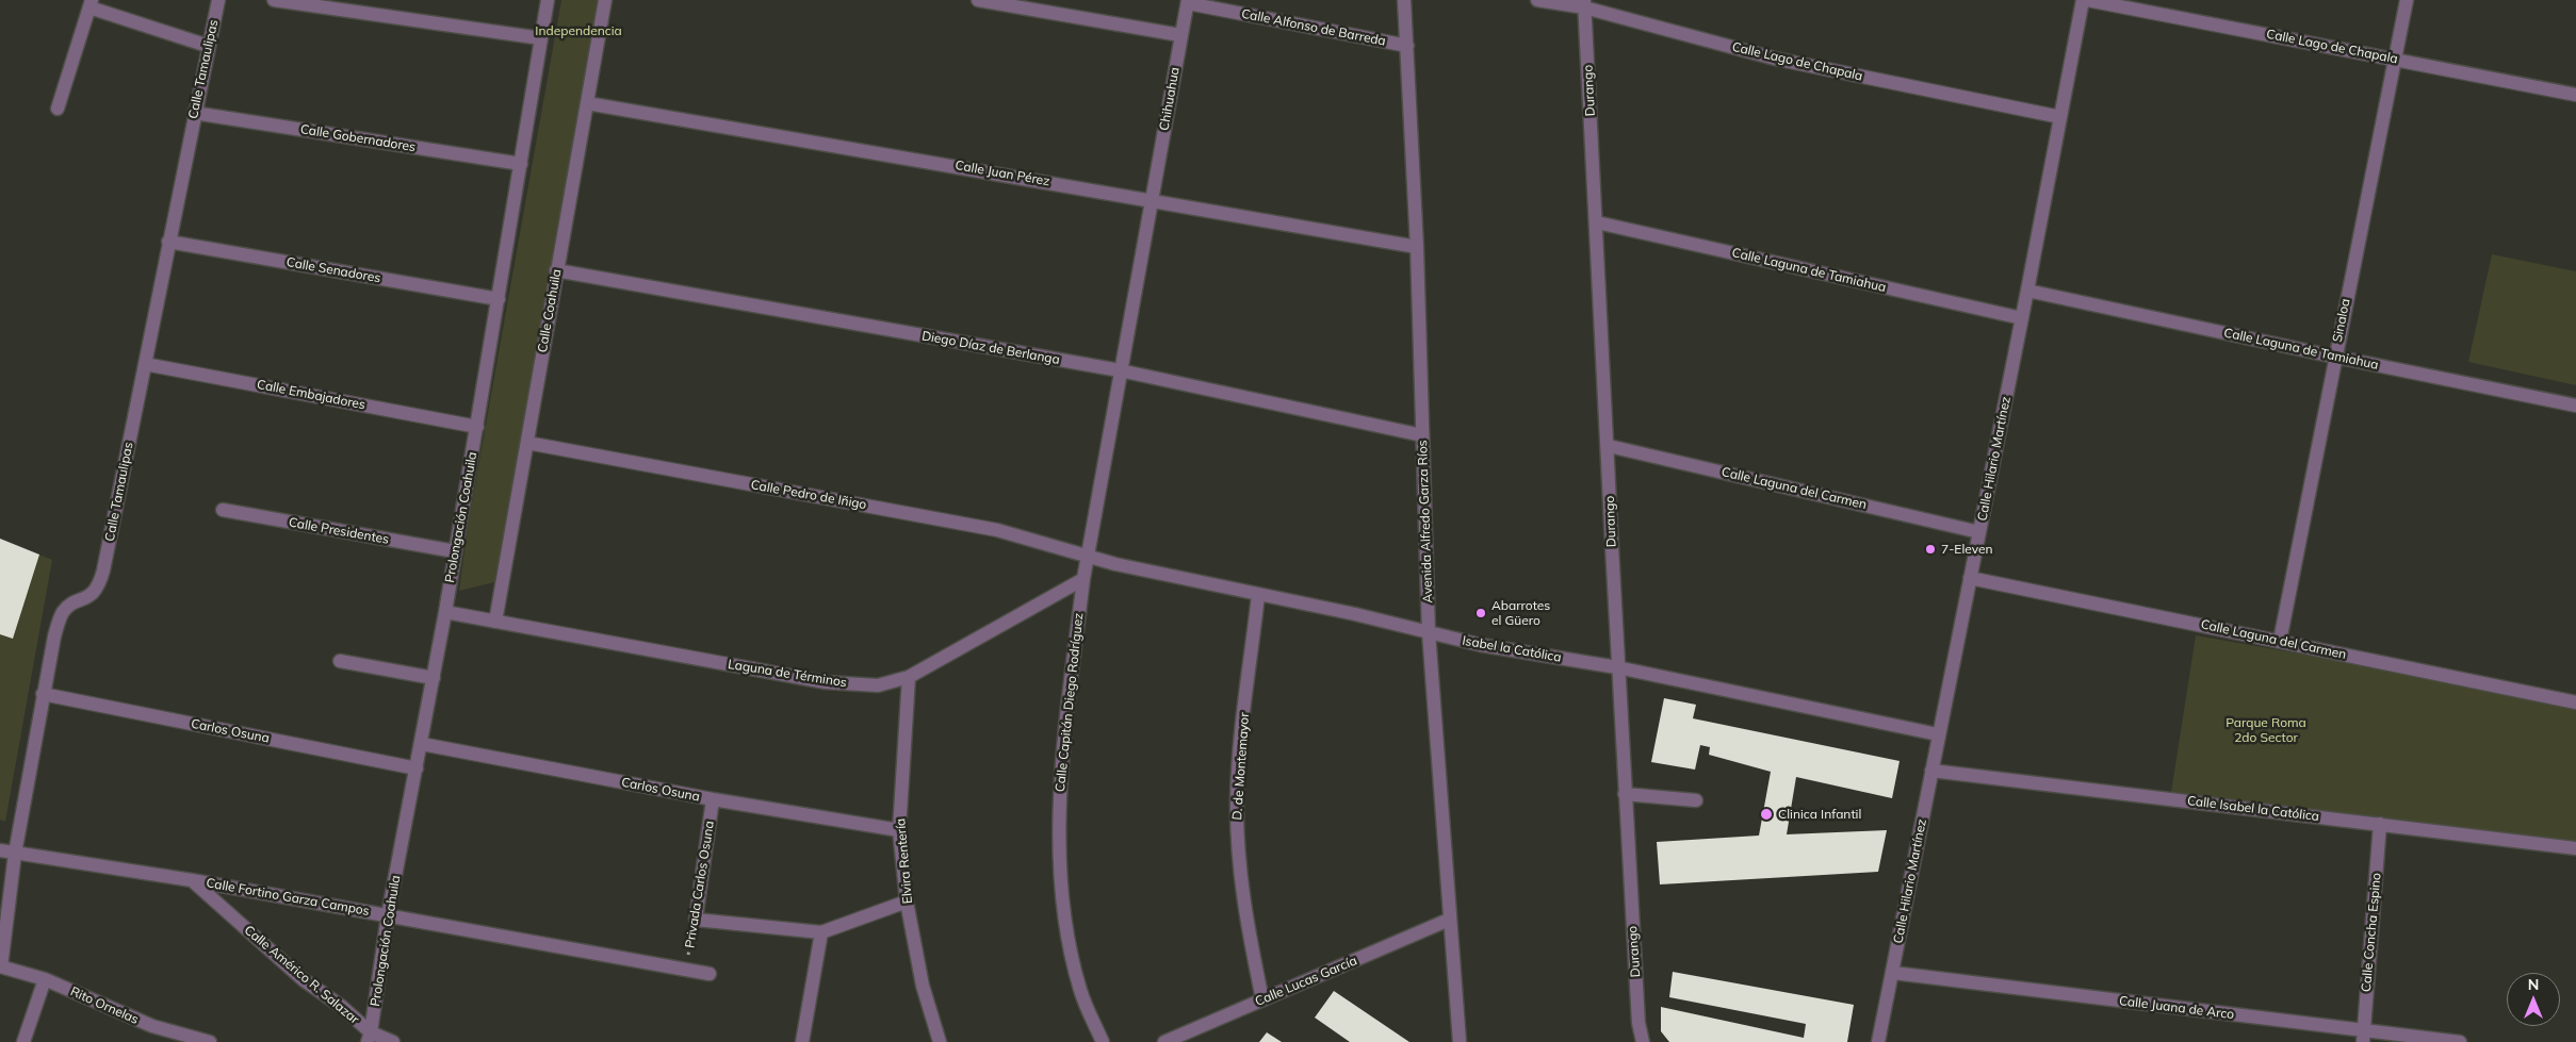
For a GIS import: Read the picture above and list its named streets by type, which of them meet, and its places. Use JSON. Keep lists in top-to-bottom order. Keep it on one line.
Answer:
{"streets":{"street":["Calle Alfonso de Barreda","Calle Lago de Chapala","Calle Tamaulipas","Durango","Chihuahua","Calle Gobernadores","Calle Juan Pérez","Calle Senadores","Calle Laguna de Tamiahua","Calle Coahuila","Sinaloa","Diego Díaz de Berlanga","Calle Embajadores","Calle Hilario Martínez","Calle Laguna del Carmen","Calle Pedro de Iñigo","Prolongación Coahuila","Avenida Alfredo Garza Ríos","Calle Presidentes","Isabel la Católica","Laguna de Términos","Calle Capitán Diego Rodríguez","Carlos Osuna","D. de Montemayor","Calle Isabel la Católica","Elvira Rentería","Privada Carlos Osuna","Calle Fortino Garza Campos","Calle Concha Espino","Calle Américo R. Salazar","Calle Lucas García","Rito Ornelas","Calle Juana de Arco"]},"crossings":[["Calle Alfonso de Barreda","Chihuahua"],["Calle Alfonso de Barreda","Avenida Alfredo Garza Ríos"],["Calle Lago de Chapala","Durango"],["Calle Lago de Chapala","Sinaloa"],["Calle Lago de Chapala","Calle Hilario Martínez"],["Calle Tamaulipas","Calle Gobernadores"],["Calle Tamaulipas","Calle Senadores"],["Calle Tamaulipas","Calle Embajadores"],["Calle Tamaulipas","Carlos Osuna"],["Calle Tamaulipas","Calle Fortino Garza Campos"],["Calle Tamaulipas","Rito Ornelas"],["Durango","Calle Laguna de Tamiahua"],["Durango","Calle Laguna del Carmen"],["Durango","Isabel la Católica"],["Chihuahua","Calle Juan Pérez"],["Calle Gobernadores","Prolongación Coahuila"],["Calle Juan Pérez","Calle Coahuila"],["Calle Juan Pérez","Avenida Alfredo Garza Ríos"],["Calle Senadores","Prolongación Coahuila"],["Calle Laguna de Tamiahua","Sinaloa"],["Calle Laguna de Tamiahua","Calle Hilario Martínez"],["Calle Coahuila","Diego Díaz de Berlanga"],["Calle Coahuila","Calle Pedro de Iñigo"],["Calle Coahuila","Laguna de Términos"],["Sinaloa","Calle Laguna del Carmen"],["Diego Díaz de Berlanga","Avenida Alfredo Garza Ríos"],["Calle Embajadores","Prolongación Coahuila"],["Calle Hilario Martínez","Calle Laguna del Carmen"],["Calle Hilario Martínez","Isabel la Católica"],["Calle Hilario Martínez","Calle Isabel la Católica"],["Calle Hilario Martínez","Calle Juana de Arco"],["Calle Pedro de Iñigo","Isabel la Católica"],["Prolongación Coahuila","Calle Presidentes"],["Prolongación Coahuila","Laguna de Términos"],["Prolongación Coahuila","Carlos Osuna"],["Prolongación Coahuila","Calle Fortino Garza Campos"],["Prolongación Coahuila","Calle Américo R. Salazar"],["Avenida Alfredo Garza Ríos","Isabel la Católica"],["Avenida Alfredo Garza Ríos","Calle Lucas García"],["Isabel la Católica","D. de Montemayor"],["Laguna de Términos","Calle Capitán Diego Rodríguez"],["Laguna de Términos","Elvira Rentería"],["Carlos Osuna","Elvira Rentería"],["Carlos Osuna","Privada Carlos Osuna"],["D. de Montemayor","Calle Lucas García"],["Calle Isabel la Católica","Calle Concha Espino"],["Privada Carlos Osuna","Calle Fortino Garza Campos"],["Calle Fortino Garza Campos","Calle Américo R. Salazar"],["Calle Concha Espino","Calle Juana de Arco"]],"parks":["Independencia","Parque Roma 2do Sector"],"places":["7-Eleven","Abarrotes el Güero","Clinica Infantil"],"north":"top"}
